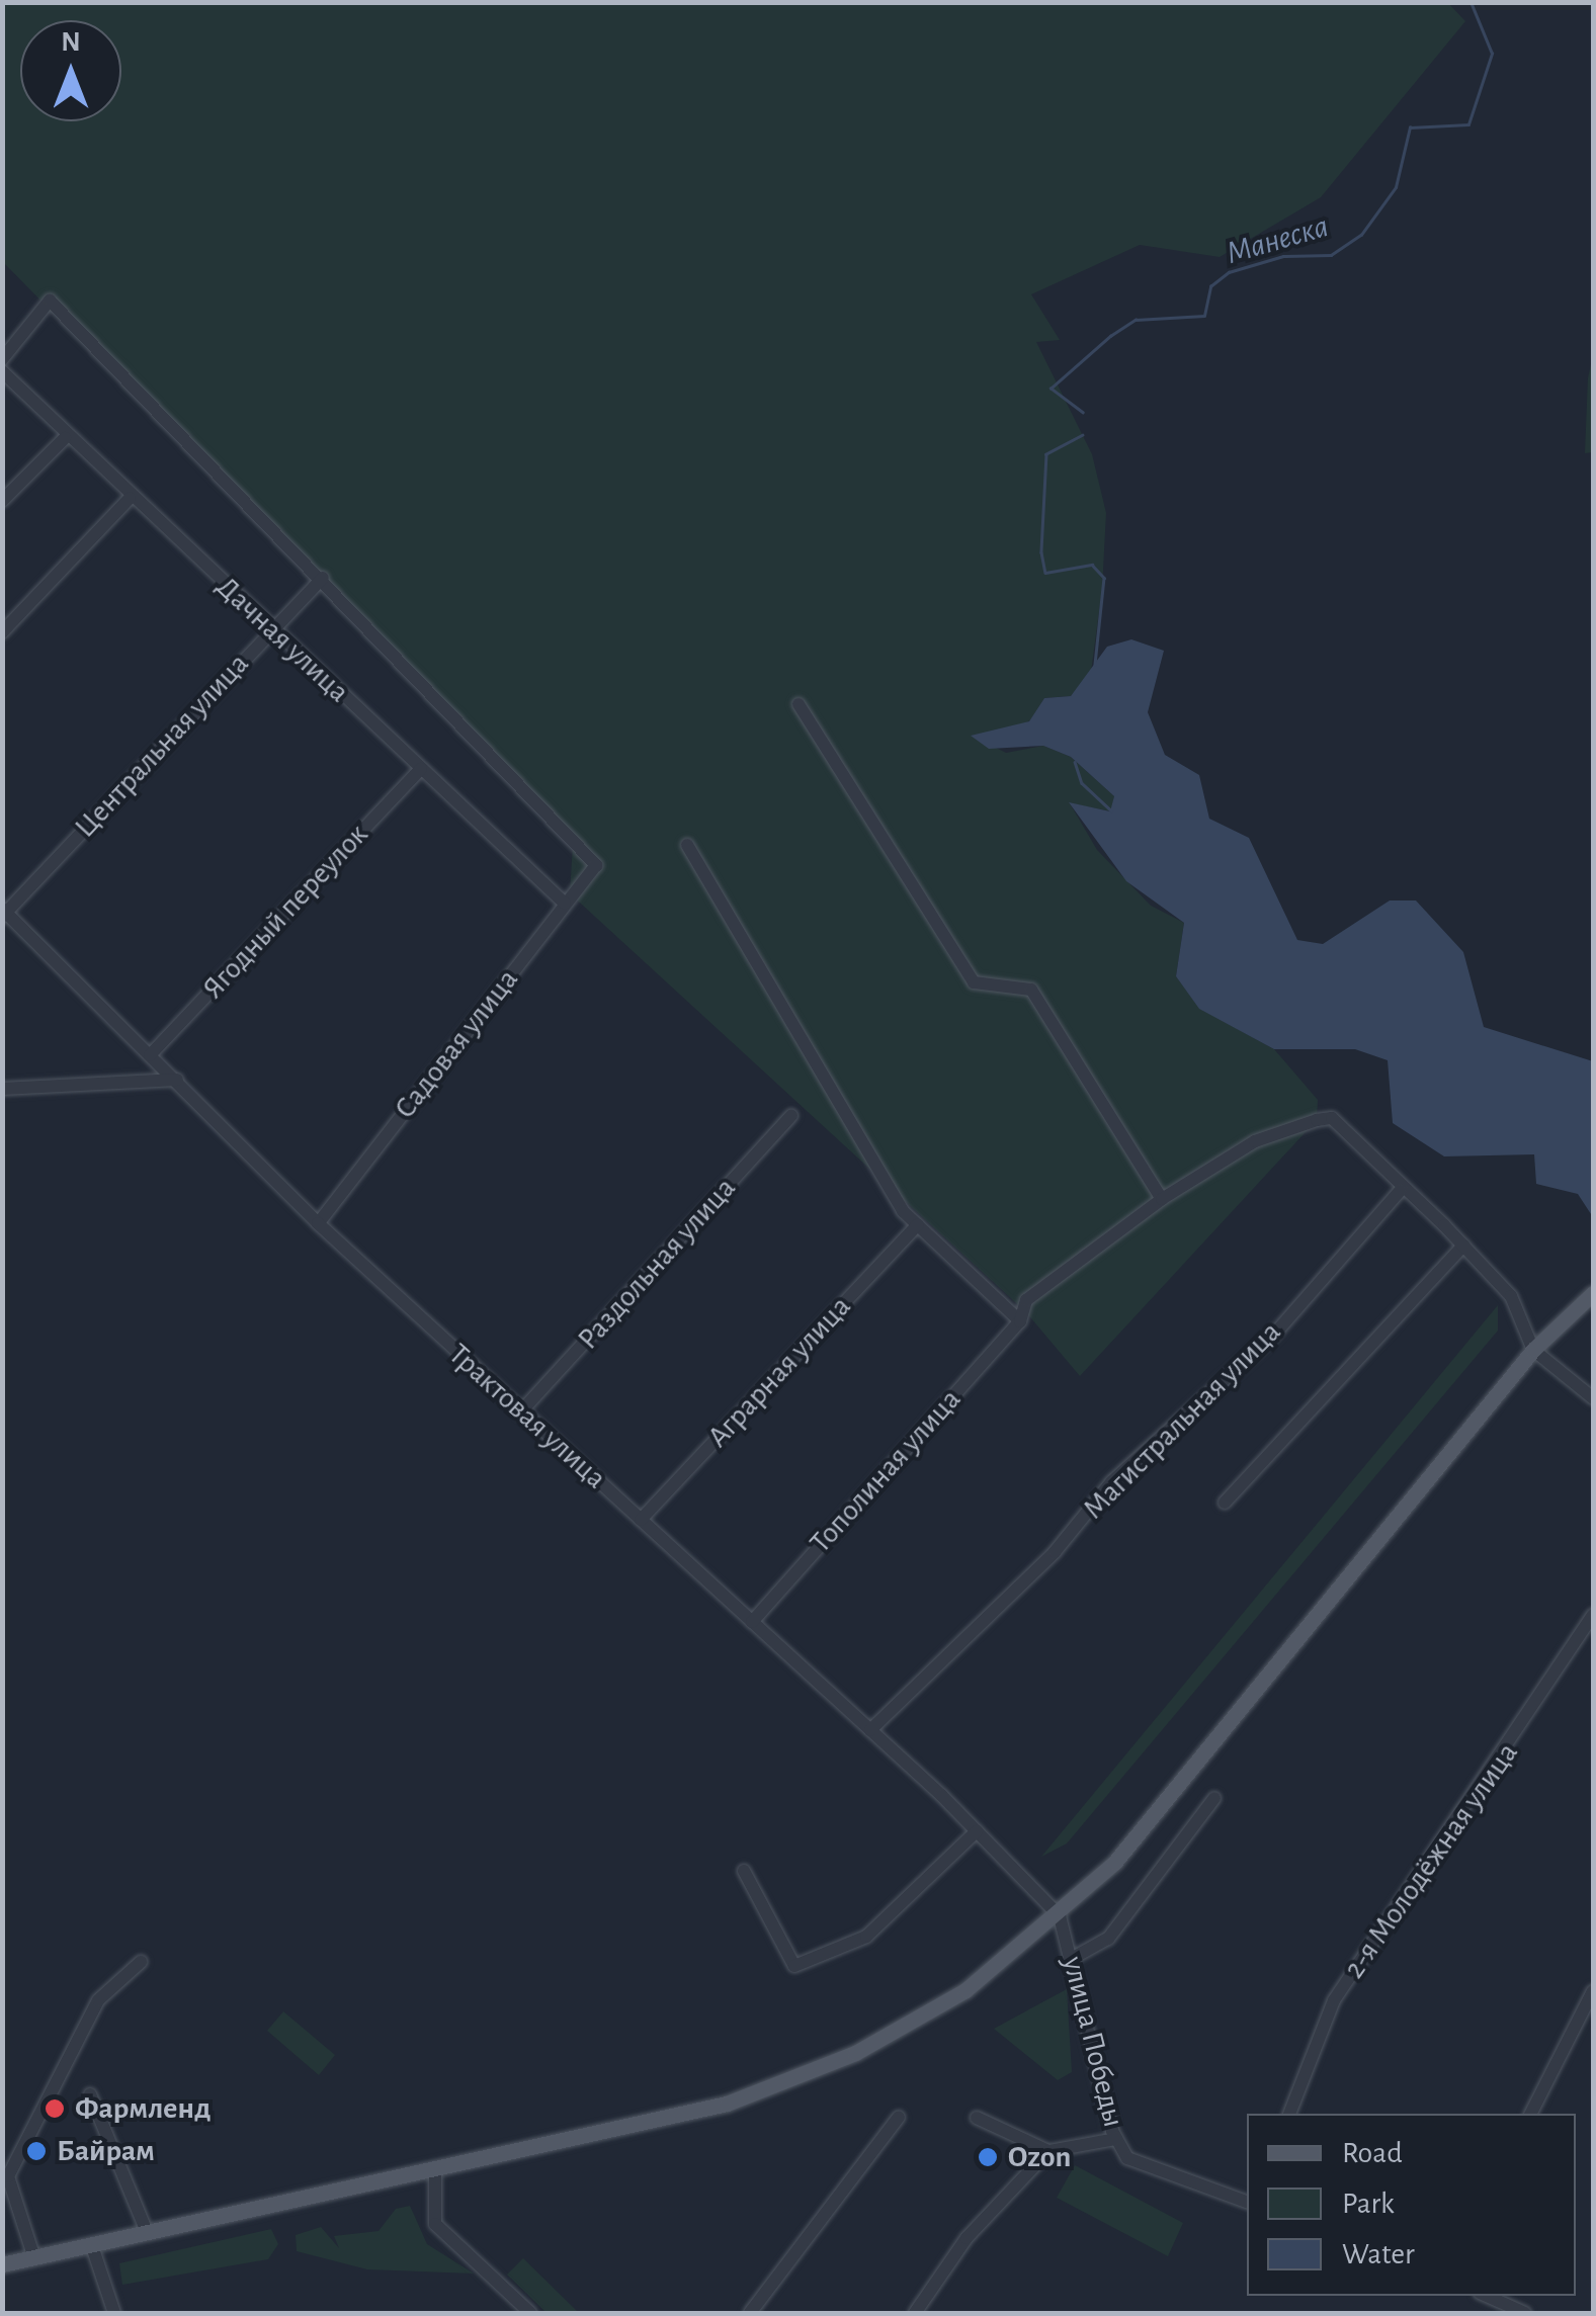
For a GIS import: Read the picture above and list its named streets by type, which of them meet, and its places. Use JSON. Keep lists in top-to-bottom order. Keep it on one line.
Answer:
{"streets":{"street":["Дачная улица","Центральная улица","Ягодный переулок","Садовая улица","Раздольная улица","Аграрная улица","Трактовая улица","Магистральная улица","Тополиная улица","2-я Молодёжная улица","улица Победы"]},"crossings":[["Дачная улица","Центральная улица"],["Дачная улица","Ягодный переулок"],["Дачная улица","Садовая улица"],["Центральная улица","Садовая улица"],["Центральная улица","Трактовая улица"],["Ягодный переулок","Трактовая улица"],["Садовая улица","Трактовая улица"],["Раздольная улица","Трактовая улица"],["Аграрная улица","Трактовая улица"],["Трактовая улица","Магистральная улица"],["Трактовая улица","Тополиная улица"],["Трактовая улица","улица Победы"],["Магистральная улица","Тополиная улица"]],"water":["Манеска"],"places":["Фармленд","Байрам","Ozon"],"legend":["Road","Park","Water"],"north":"top"}
